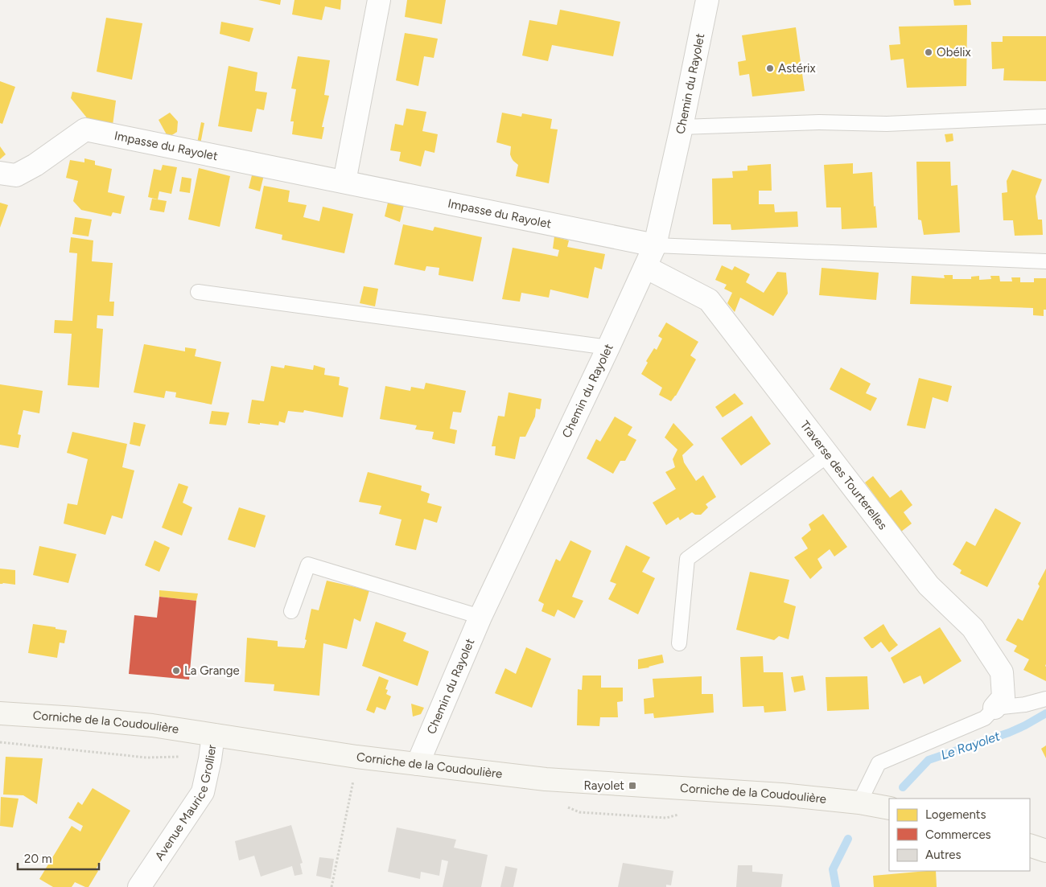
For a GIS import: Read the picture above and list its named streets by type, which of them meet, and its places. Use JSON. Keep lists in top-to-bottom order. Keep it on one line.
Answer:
{"streets":{"main road":["Corniche de la Coudoulière"],"street":["Chemin du Rayolet","Impasse du Rayolet","Traverse des Tourterelles","Avenue Maurice Grollier"]},"crossings":[["Chemin du Rayolet","Impasse du Rayolet"],["Chemin du Rayolet","Traverse des Tourterelles"],["Chemin du Rayolet","Corniche de la Coudoulière"],["Corniche de la Coudoulière","Avenue Maurice Grollier"]],"water":["Le Rayolet"],"places":{"other":["Obélix","Astérix","La Grange"],"transit":["Rayolet"]},"legend":["Logements","Commerces","Autres"],"scale_bar":"20 m"}
